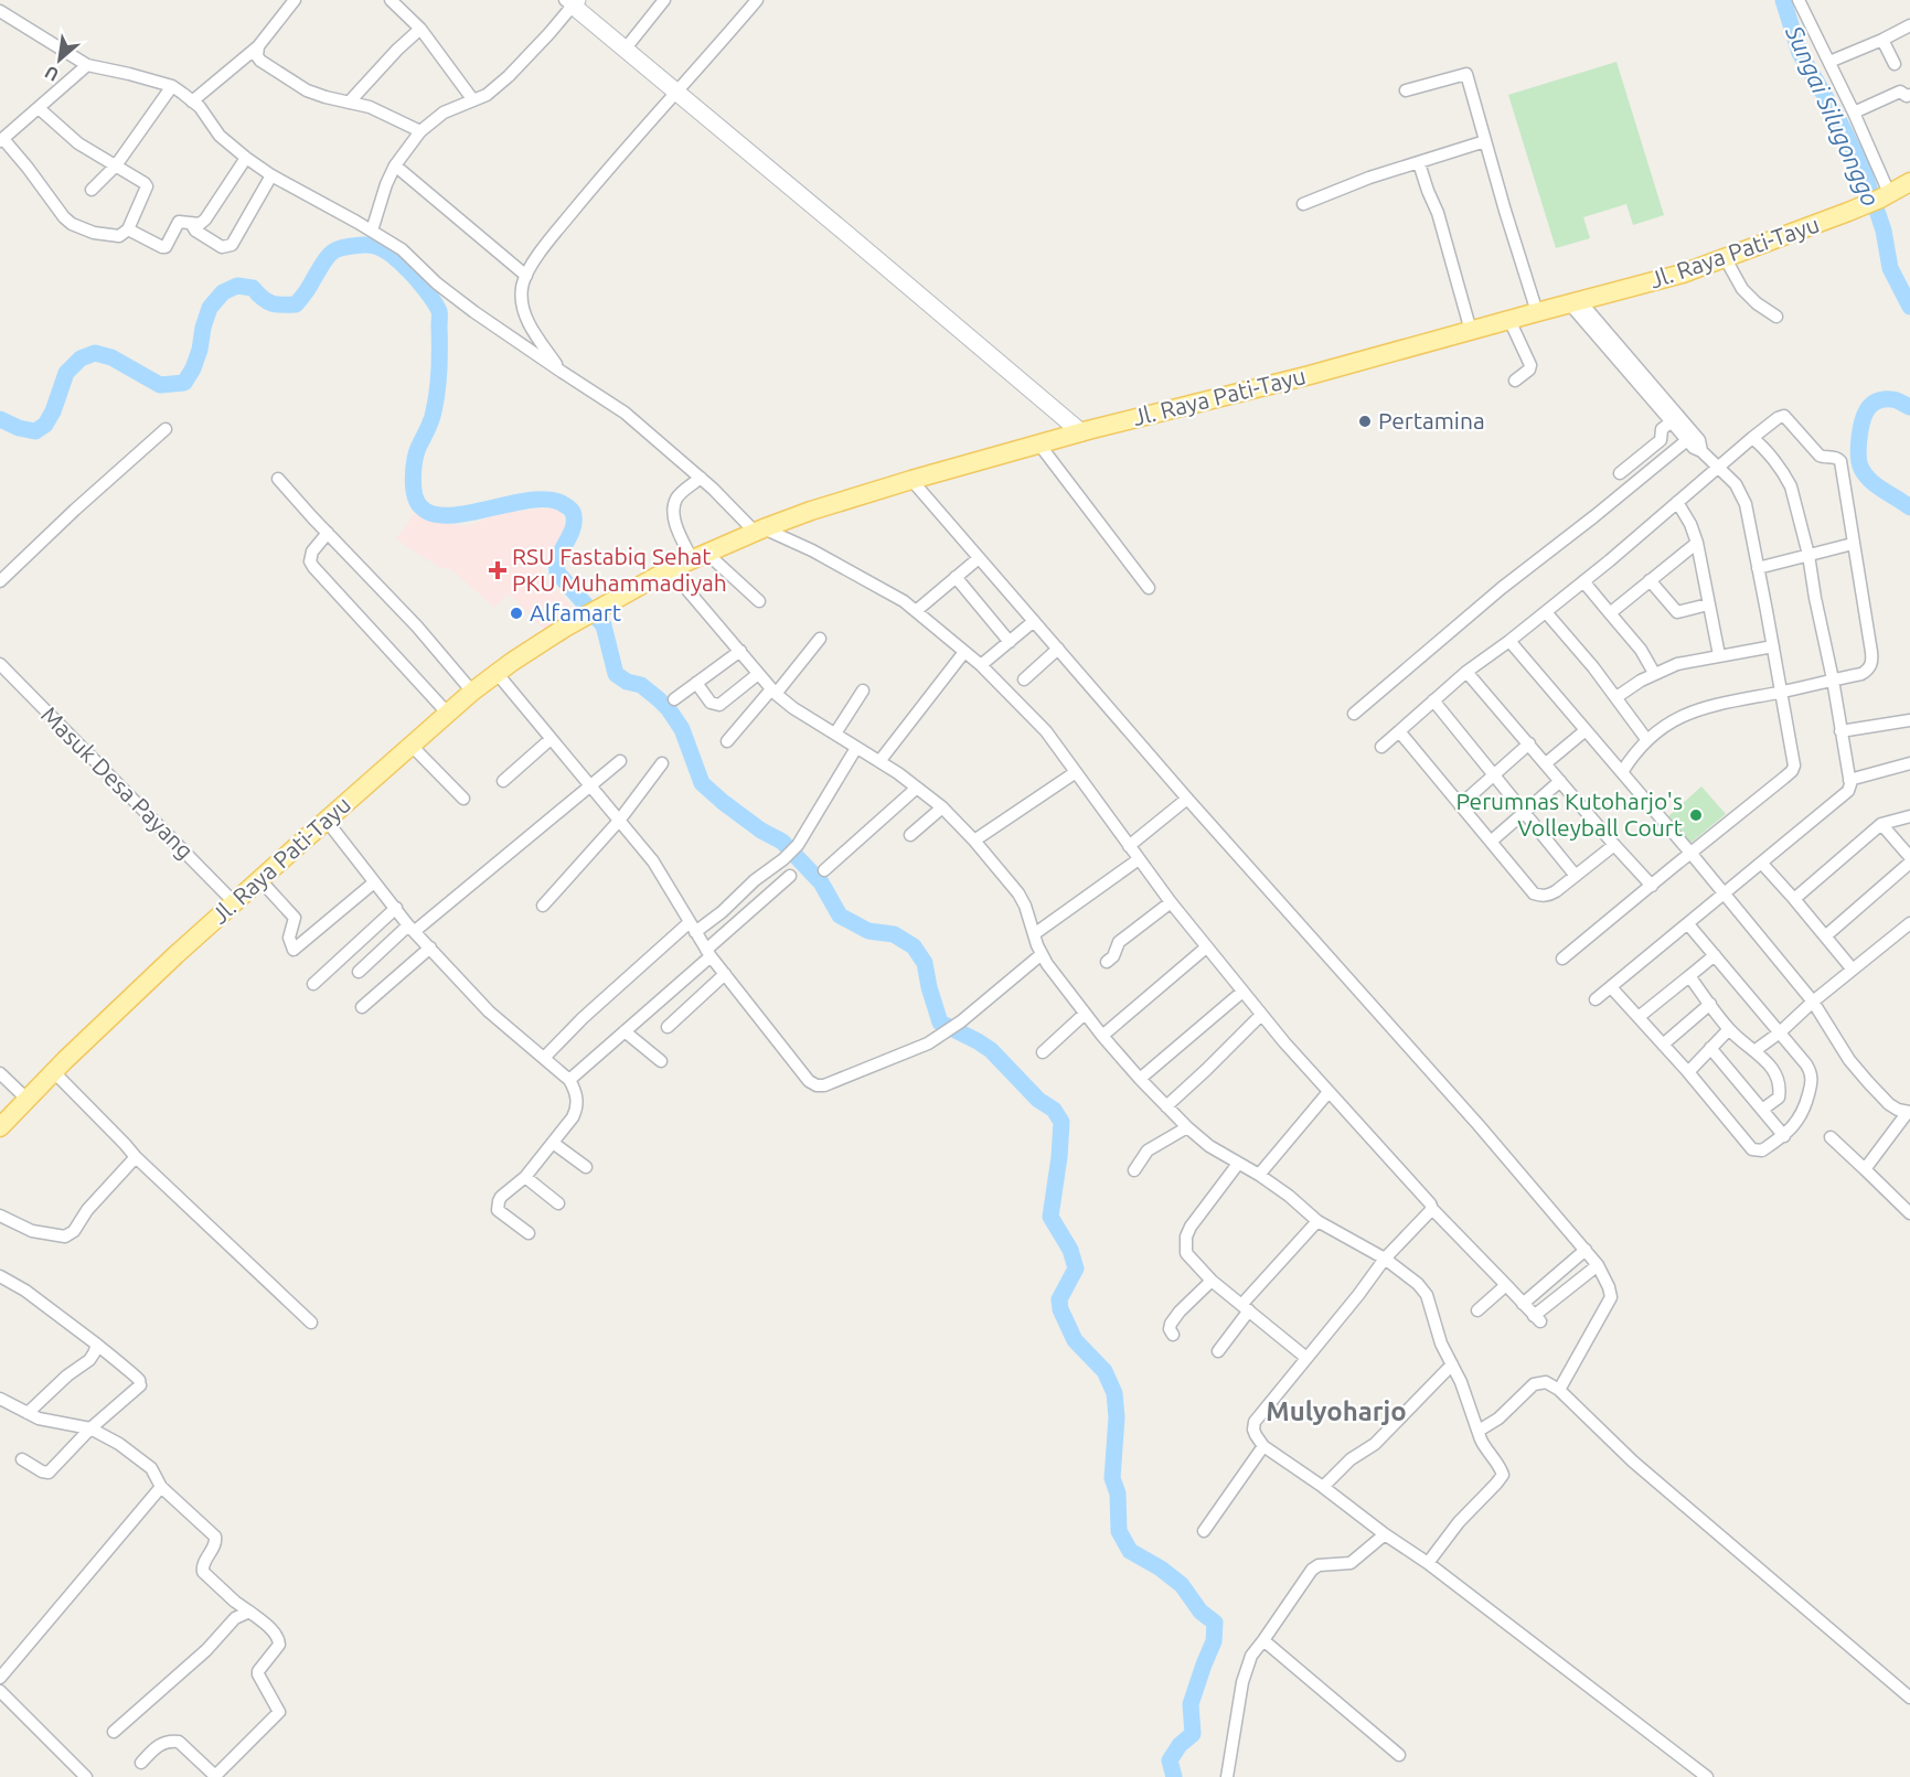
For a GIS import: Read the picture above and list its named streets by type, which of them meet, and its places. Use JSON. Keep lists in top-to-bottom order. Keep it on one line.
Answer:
{"streets":{"main road":["Jl. Raya Pati-Tayu"],"street":["Masuk Desa Payang"]},"crossings":[["Jl. Raya Pati-Tayu","Masuk Desa Payang"]],"districts":["Mulyoharjo"],"water":["Sungai Silugonggo"],"places":{"other":["Pertamina","Alfamart","Perumnas Kutoharjo's Volleyball Court"],"health":["RSU Fastabiq Sehat PKU Muhammadiyah"]},"north":"bottom left"}
